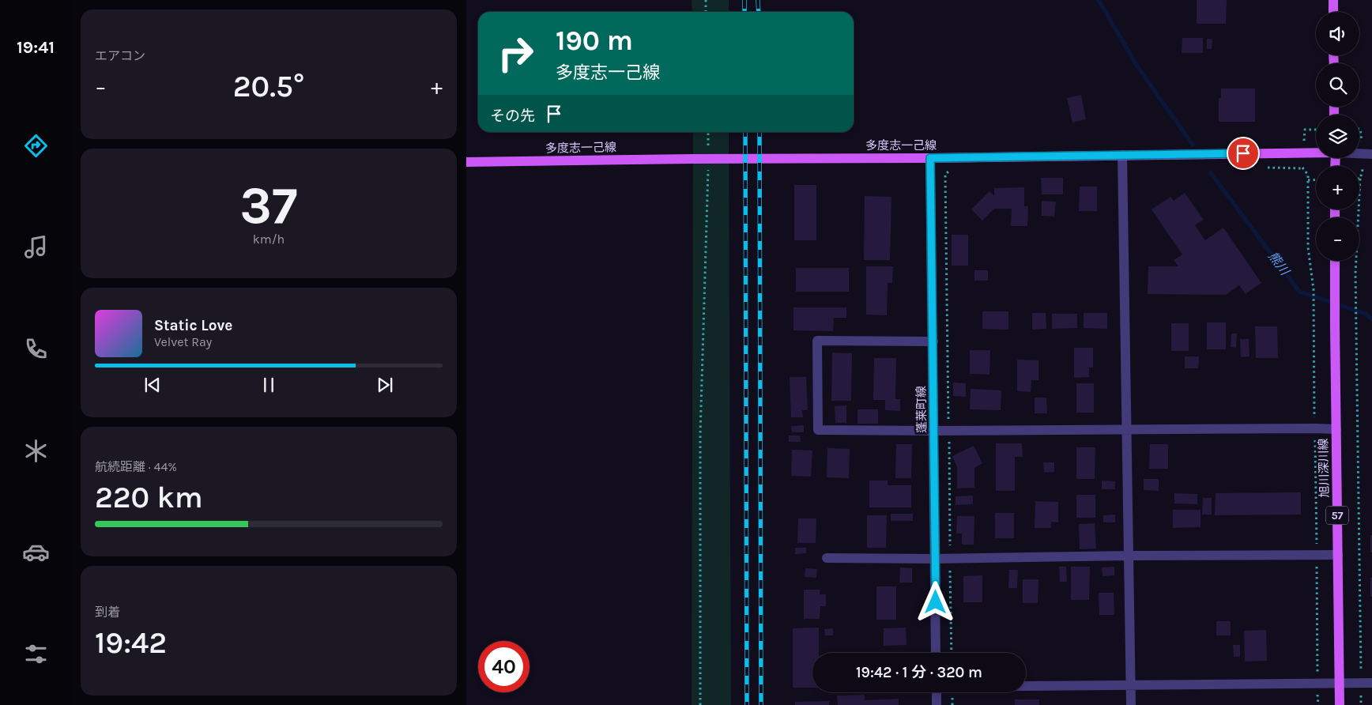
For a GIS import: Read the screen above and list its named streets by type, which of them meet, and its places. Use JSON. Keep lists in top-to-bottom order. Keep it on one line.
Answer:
{"streets":{"main road":["多度志一己線","旭川深川線","57"],"street":["蓬莱町線"]},"crossings":[["多度志一己線","蓬莱町線"]],"water":["熊川"],"page":{"tabs":"19:41","tile":["エアコン",["37","km/h"],["航続距離 · 44%","220 km"],["到着","19:42"]],"map_buttons":["+","−"],"turn":["190 m","多度志一己線"],"heat":["−","20.5°","+"],"then":"その先","song":["Static Love","Velvet Ray"],"limit":"40","trip":"19:42 · 1 分 · 320 m"}}
